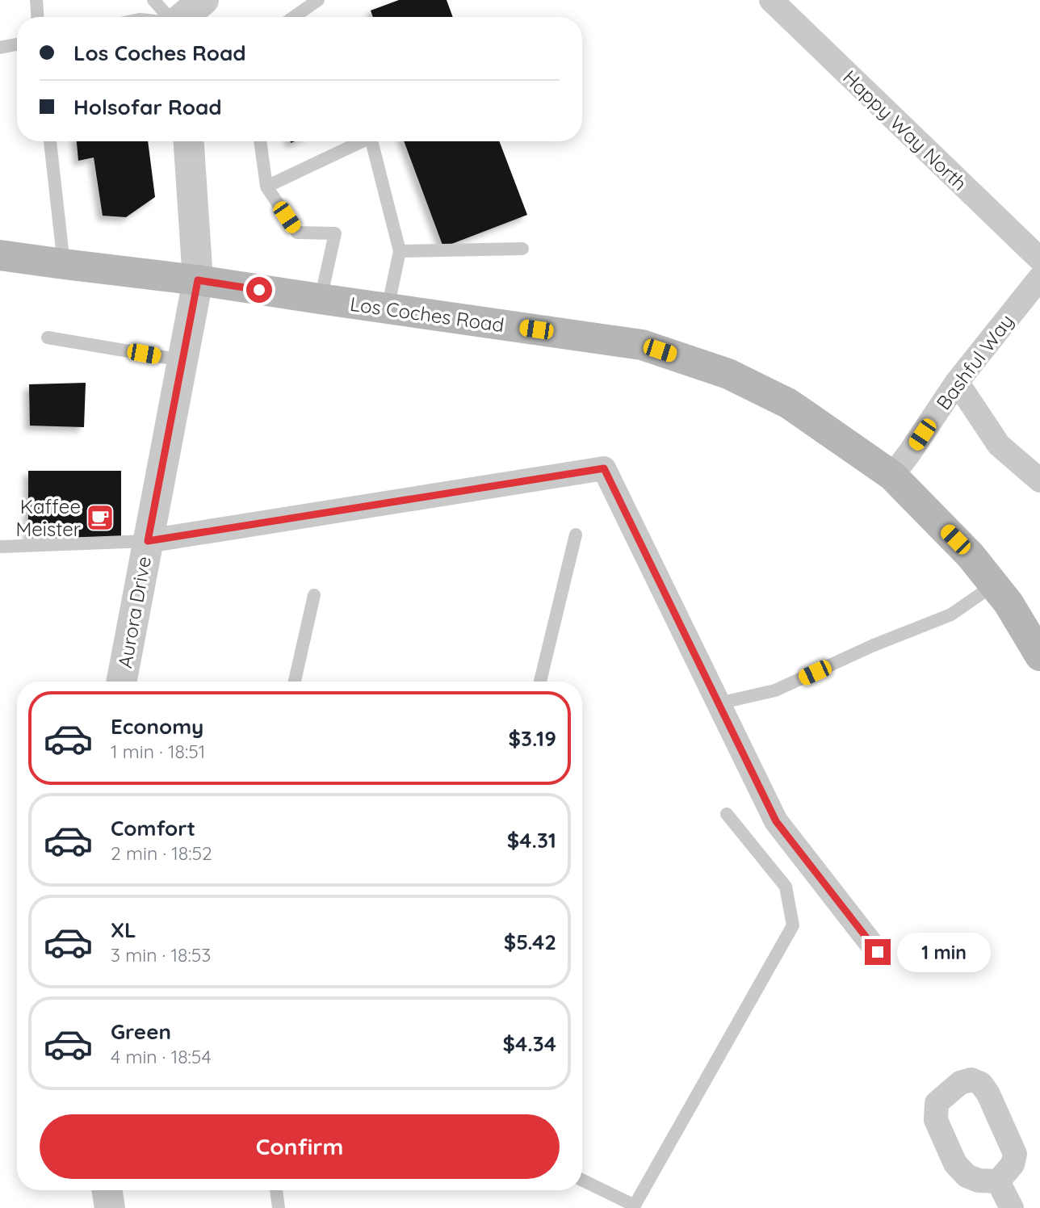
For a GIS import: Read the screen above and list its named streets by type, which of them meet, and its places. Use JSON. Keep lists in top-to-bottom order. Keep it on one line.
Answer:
{"streets":{"main road":["Los Coches Road"],"street":["Happy Way North","Bashful Way","Aurora Drive"]},"crossings":[["Los Coches Road","Bashful Way"],["Los Coches Road","Aurora Drive"]],"places":{"cafe":["Kaffee Meister"]},"page":{"banner":["Los Coches Road","Holsofar Road"],"list":[{"name":"Economy","note":"1 min · 18:51","value":"$3.19"},{"name":"Comfort","note":"2 min · 18:52","value":"$4.31"},{"name":"XL","note":"3 min · 18:53","value":"$5.42"},{"name":"Green","note":"4 min · 18:54","value":"$4.34"}],"bubble":"1 min","buttons":"Confirm"}}
